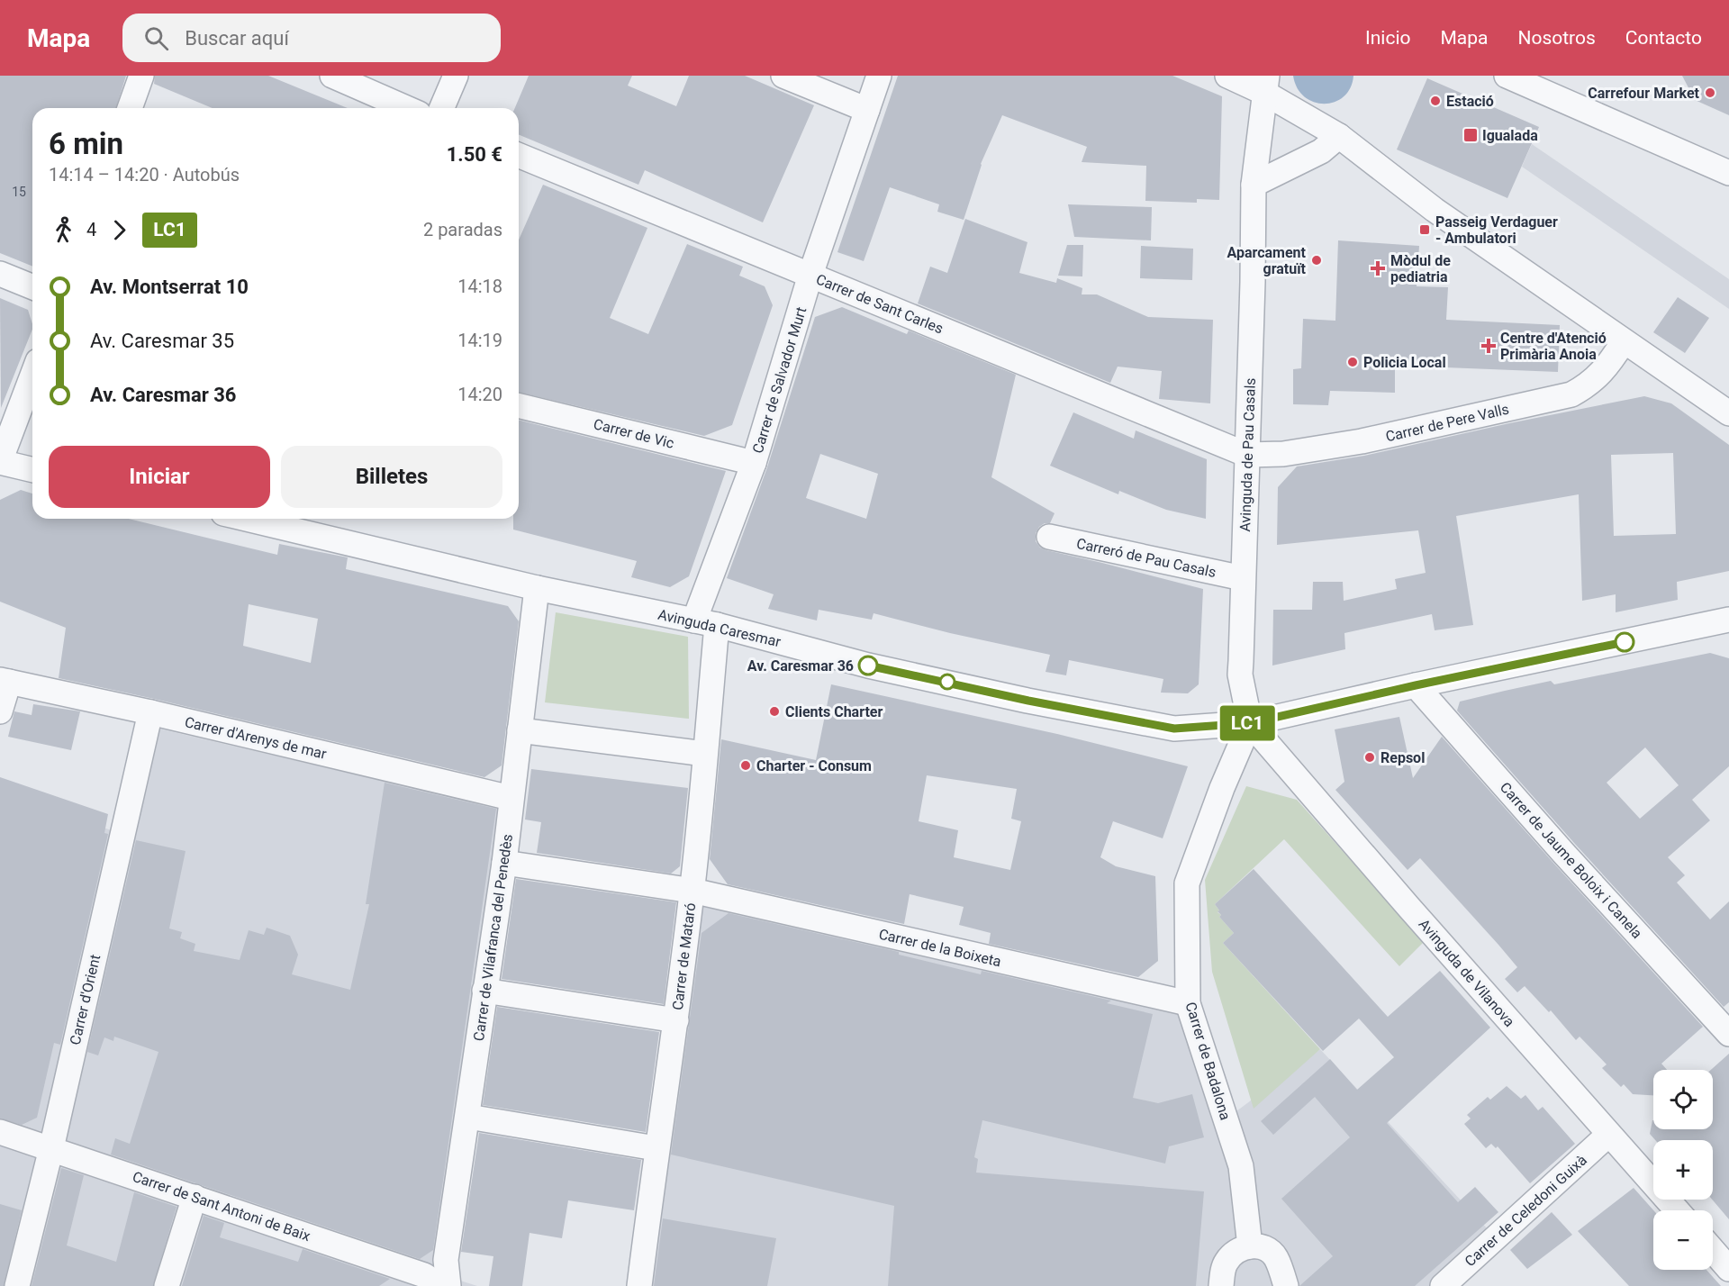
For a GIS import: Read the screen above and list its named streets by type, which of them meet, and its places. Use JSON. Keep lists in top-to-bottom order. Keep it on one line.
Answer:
{"streets":{"street":["Carrer de Sant Carles","Carrer de Salvador Murt","Carrer de Pere Valls","Carrer de Vic","Avinguda de Pau Casals","Carreró de Pau Casals","Avinguda Caresmar","Carrer d'Arenys de mar","Carrer de Jaume Boloix i Canela","Carrer de Vilafranca del Penedès","Carrer de la Boixeta","Carrer de Mataró","Avinguda de Vilanova","Carrer d'Orient","Carrer de Badalona","Carrer de Sant Antoni de Baix","Carrer de Celedoni Guixà"]},"crossings":[["Carrer de Sant Carles","Carrer de Salvador Murt"],["Carrer de Sant Carles","Carrer de Pere Valls"],["Carrer de Sant Carles","Avinguda de Pau Casals"],["Carrer de Salvador Murt","Carrer de Vic"],["Carrer de Salvador Murt","Avinguda Caresmar"],["Carrer de Salvador Murt","Carrer de Mataró"],["Carrer de Pere Valls","Avinguda de Pau Casals"],["Avinguda de Pau Casals","Carreró de Pau Casals"],["Avinguda de Pau Casals","Avinguda Caresmar"],["Avinguda de Pau Casals","Avinguda de Vilanova"],["Avinguda de Pau Casals","Carrer de Badalona"],["Avinguda Caresmar","Carrer de Jaume Boloix i Canela"],["Avinguda Caresmar","Carrer de Vilafranca del Penedès"],["Avinguda Caresmar","Carrer de Mataró"],["Avinguda Caresmar","Avinguda de Vilanova"],["Avinguda Caresmar","Carrer de Badalona"],["Carrer d'Arenys de mar","Carrer de Vilafranca del Penedès"],["Carrer d'Arenys de mar","Carrer d'Orient"],["Carrer de Vilafranca del Penedès","Carrer de la Boixeta"],["Carrer de la Boixeta","Carrer de Mataró"],["Carrer de la Boixeta","Carrer de Badalona"],["Avinguda de Vilanova","Carrer de Badalona"],["Avinguda de Vilanova","Carrer de Celedoni Guixà"],["Carrer d'Orient","Carrer de Sant Antoni de Baix"]],"places":{"other":["Carrefour Market","Estació","Aparcament gratuït","Policia Local","Av. Caresmar 36","Clients Charter","Repsol","Charter - Consum"],"transit":["Igualada","Passeig Verdaguer - Ambulatori"],"health":["Mòdul de pediatria","Centre d'Atenció Primària Anoia"]},"lines":["bus line LC1"],"house_numbers":["15"],"page":{"header":"Mapa","search":"Buscar aquí","nav":["Inicio","Mapa","Nosotros","Contacto"],"on_map":"LC1","heading":["6 min","14:14 – 14:20 · Autobús","1.50 €"],"legs":["4","LC1","2 paradas"],"list":[{"name":"Av. Montserrat 10","value":"14:18"},{"name":"Av. Caresmar 35","value":"14:19"},{"name":"Av. Caresmar 36","value":"14:20"}],"buttons":["Iniciar","Billetes"],"map_buttons":["+","−"]}}
